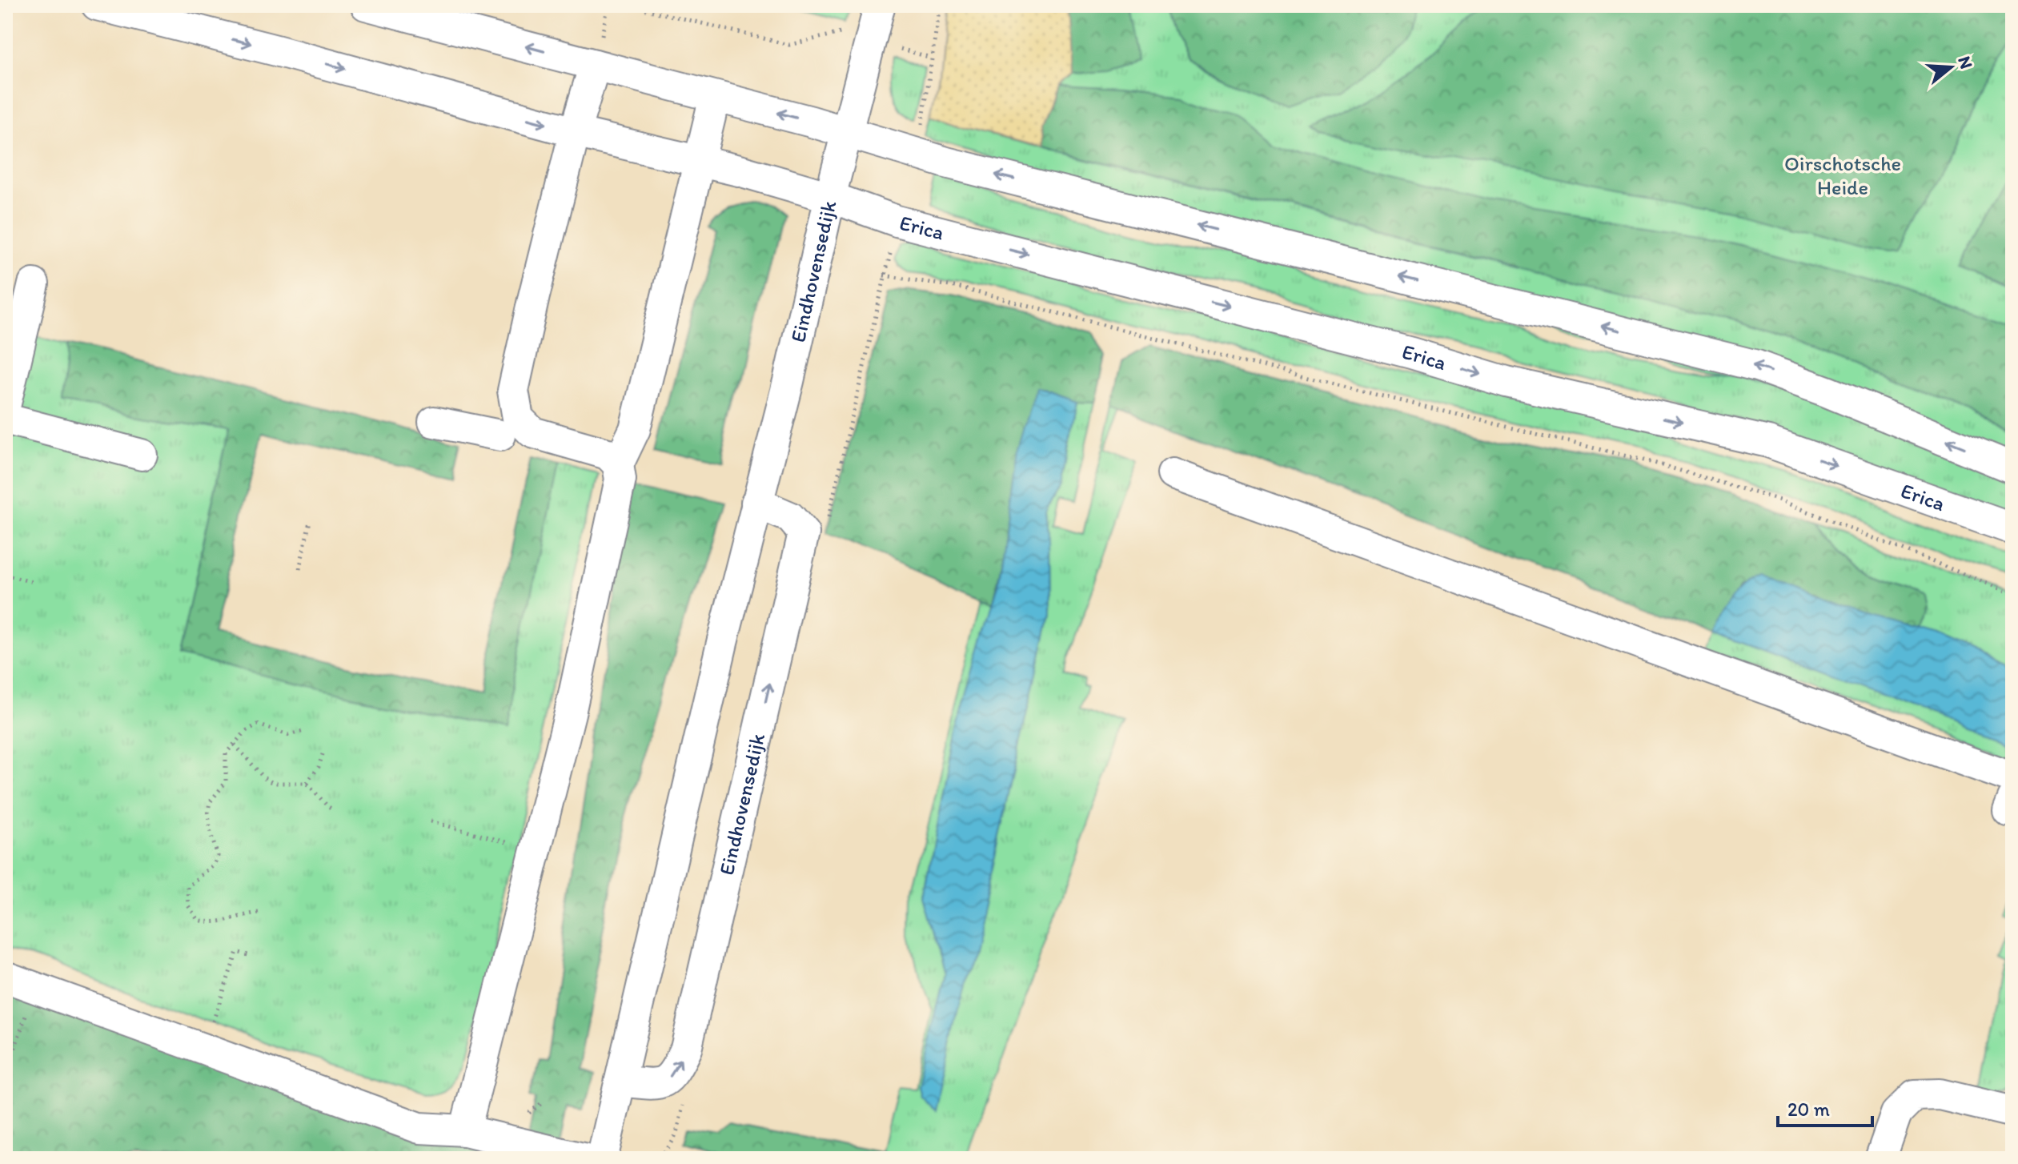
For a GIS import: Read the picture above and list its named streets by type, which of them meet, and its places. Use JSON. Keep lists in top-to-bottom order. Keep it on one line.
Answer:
{"streets":{"street":["Erica","Eindhovensedijk"]},"crossings":[["Erica","Eindhovensedijk"]],"parks":["Oirschotsche Heide"],"scale_bar":"20 m","north":"right"}
